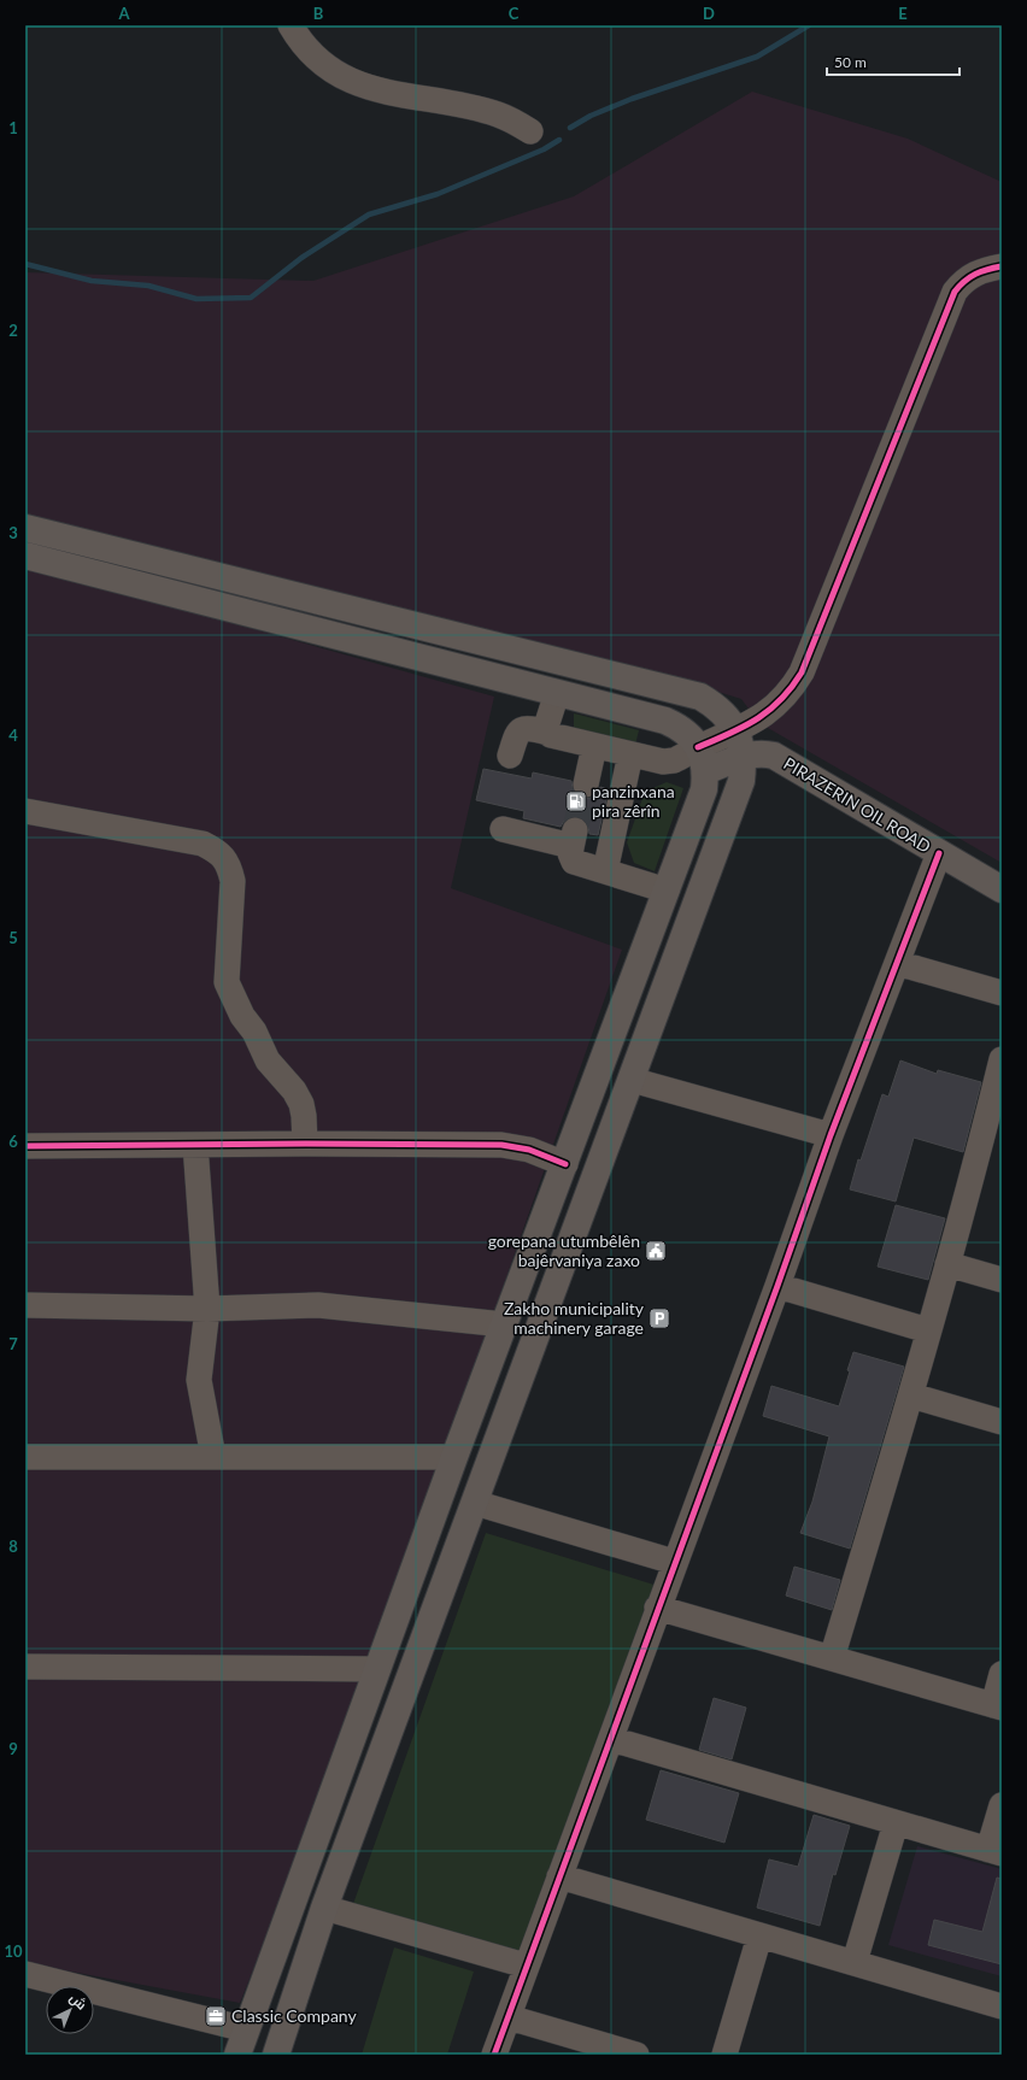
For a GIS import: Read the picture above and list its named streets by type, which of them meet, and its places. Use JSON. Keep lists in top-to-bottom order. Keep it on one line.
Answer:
{"streets":{"main road":["PIRAZERIN OIL ROAD"]},"places":{"fuel station":["panzinxana pira zêrîn"],"public building":["gorepana utumbêlên bajêrvaniya zaxo"],"parking":["Zakho municipality machinery garage"],"office":["Classic Company"]},"scale_bar":"50 m","north":"top right","grid":{"columns":["A","B","C","D","E"],"rows":["1","2","3","4","5","6","7","8","9","10"]}}
